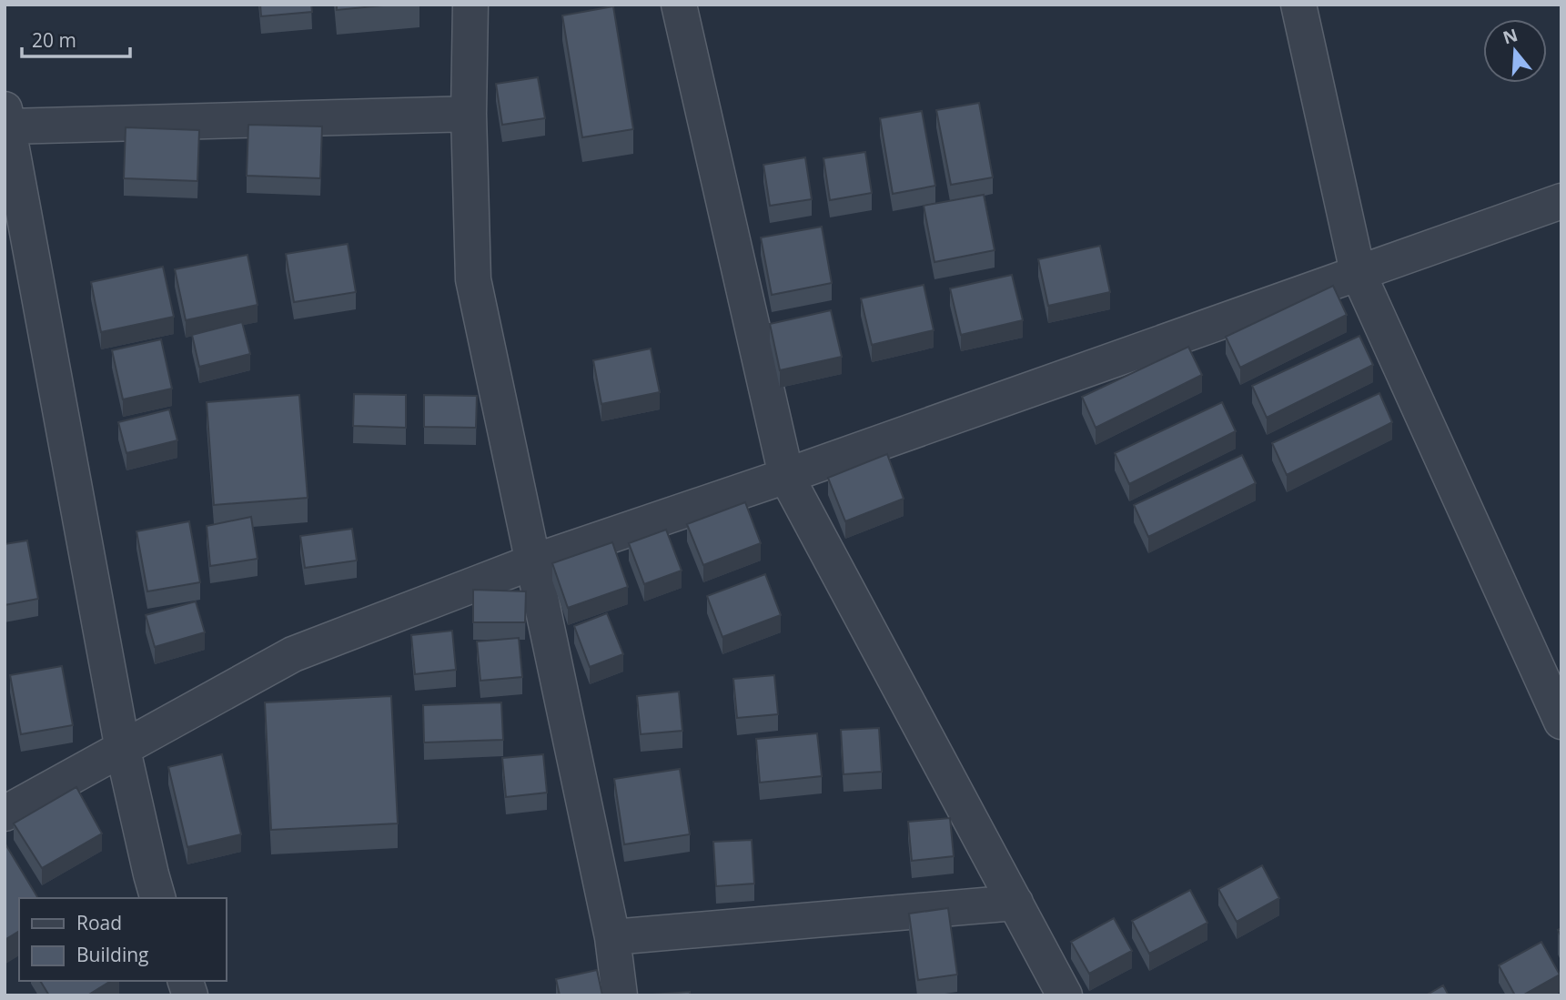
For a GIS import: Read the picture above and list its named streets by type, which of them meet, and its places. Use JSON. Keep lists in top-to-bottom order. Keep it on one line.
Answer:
{"legend":["Road","Building"],"scale_bar":"20 m","north":"top"}
